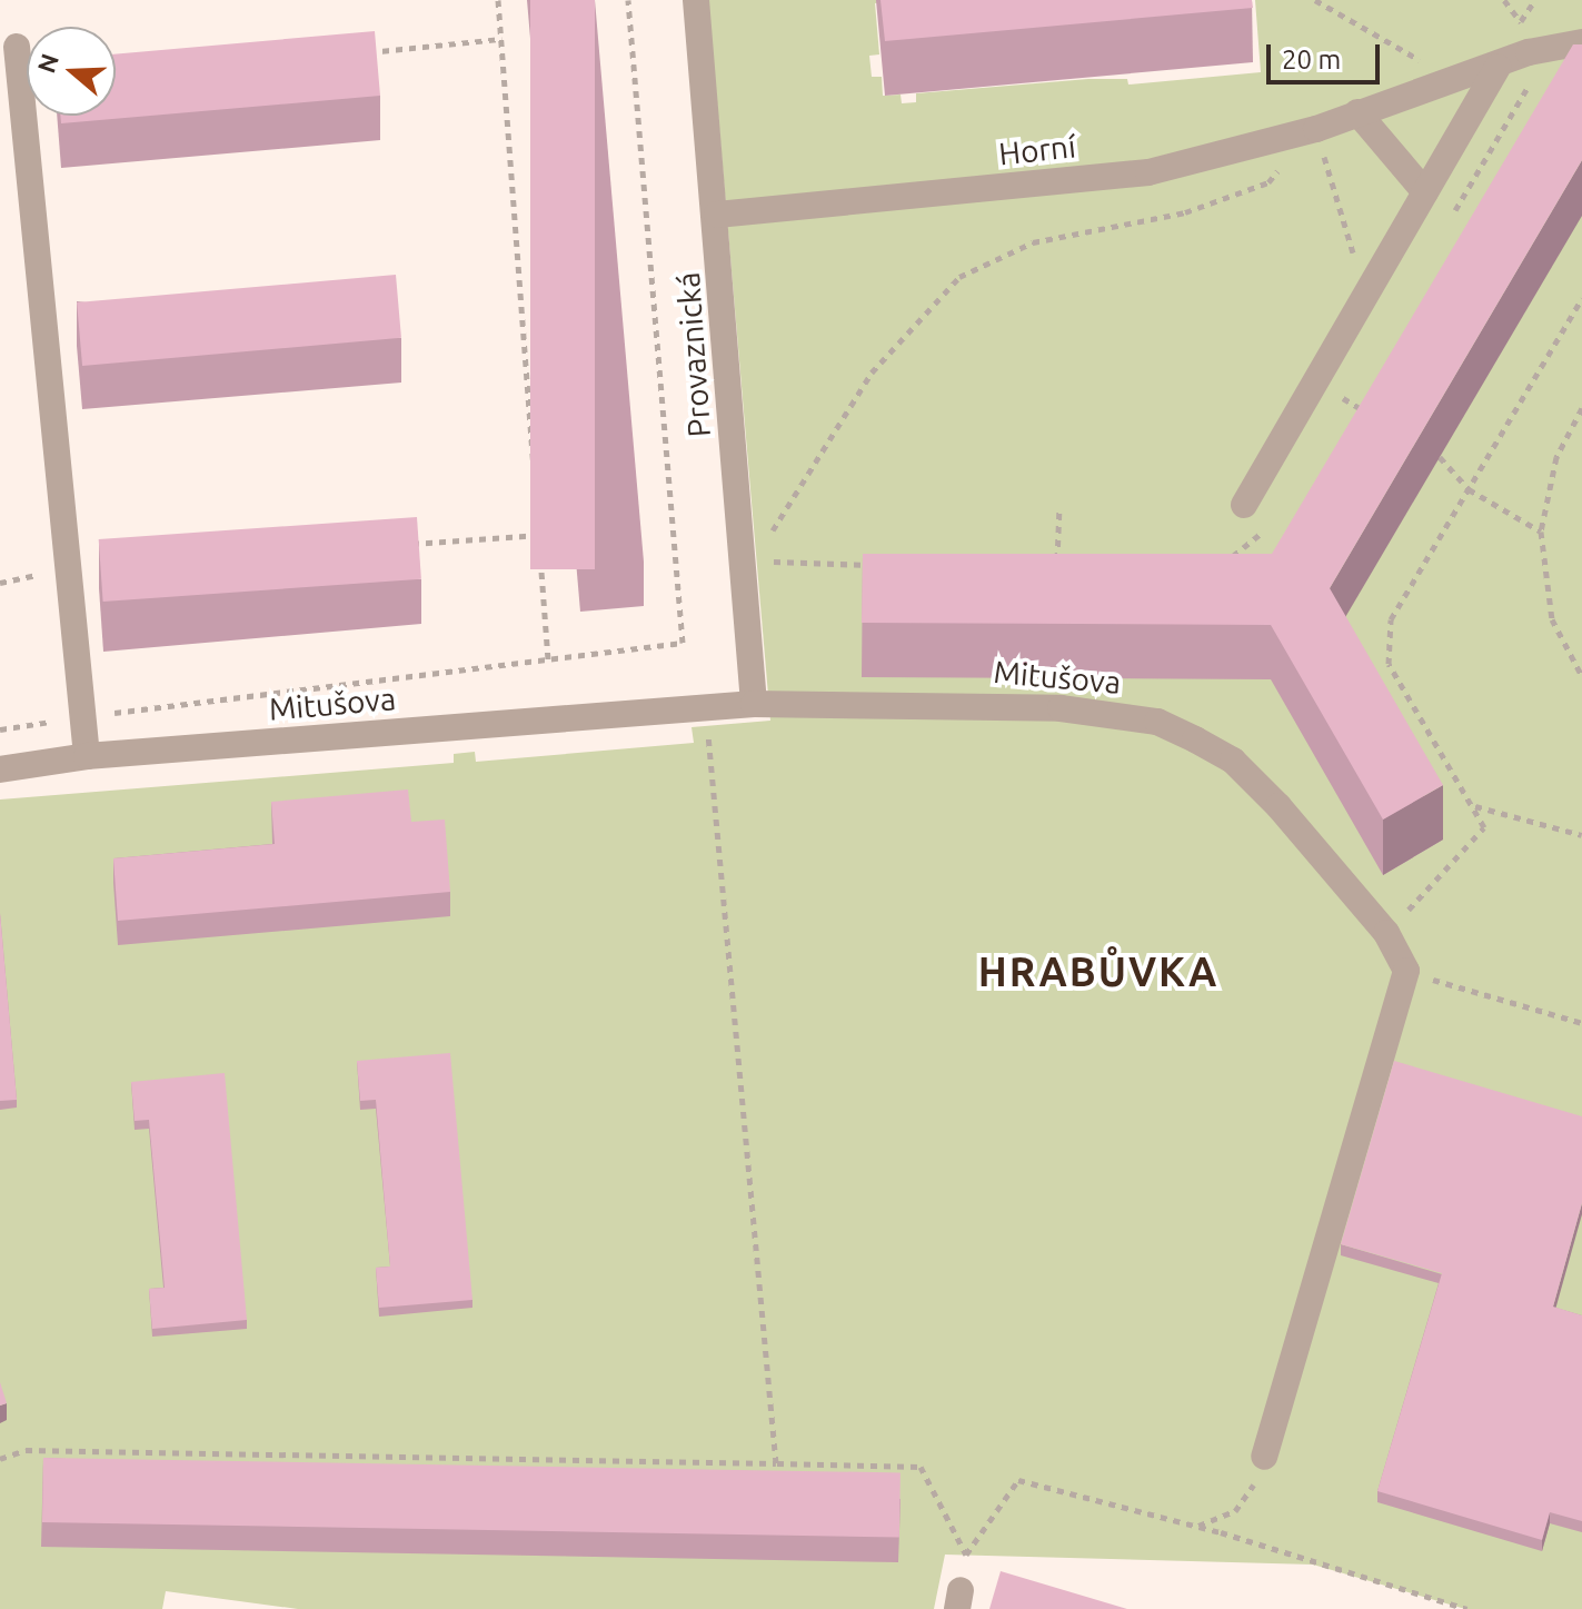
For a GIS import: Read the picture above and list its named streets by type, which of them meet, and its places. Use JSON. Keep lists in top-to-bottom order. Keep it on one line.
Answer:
{"streets":{"street":["Horní","Provaznická","Mitušova"]},"crossings":[["Horní","Provaznická"],["Provaznická","Mitušova"]],"districts":["HRABŮVKA"],"scale_bar":"20 m","north":"left"}
